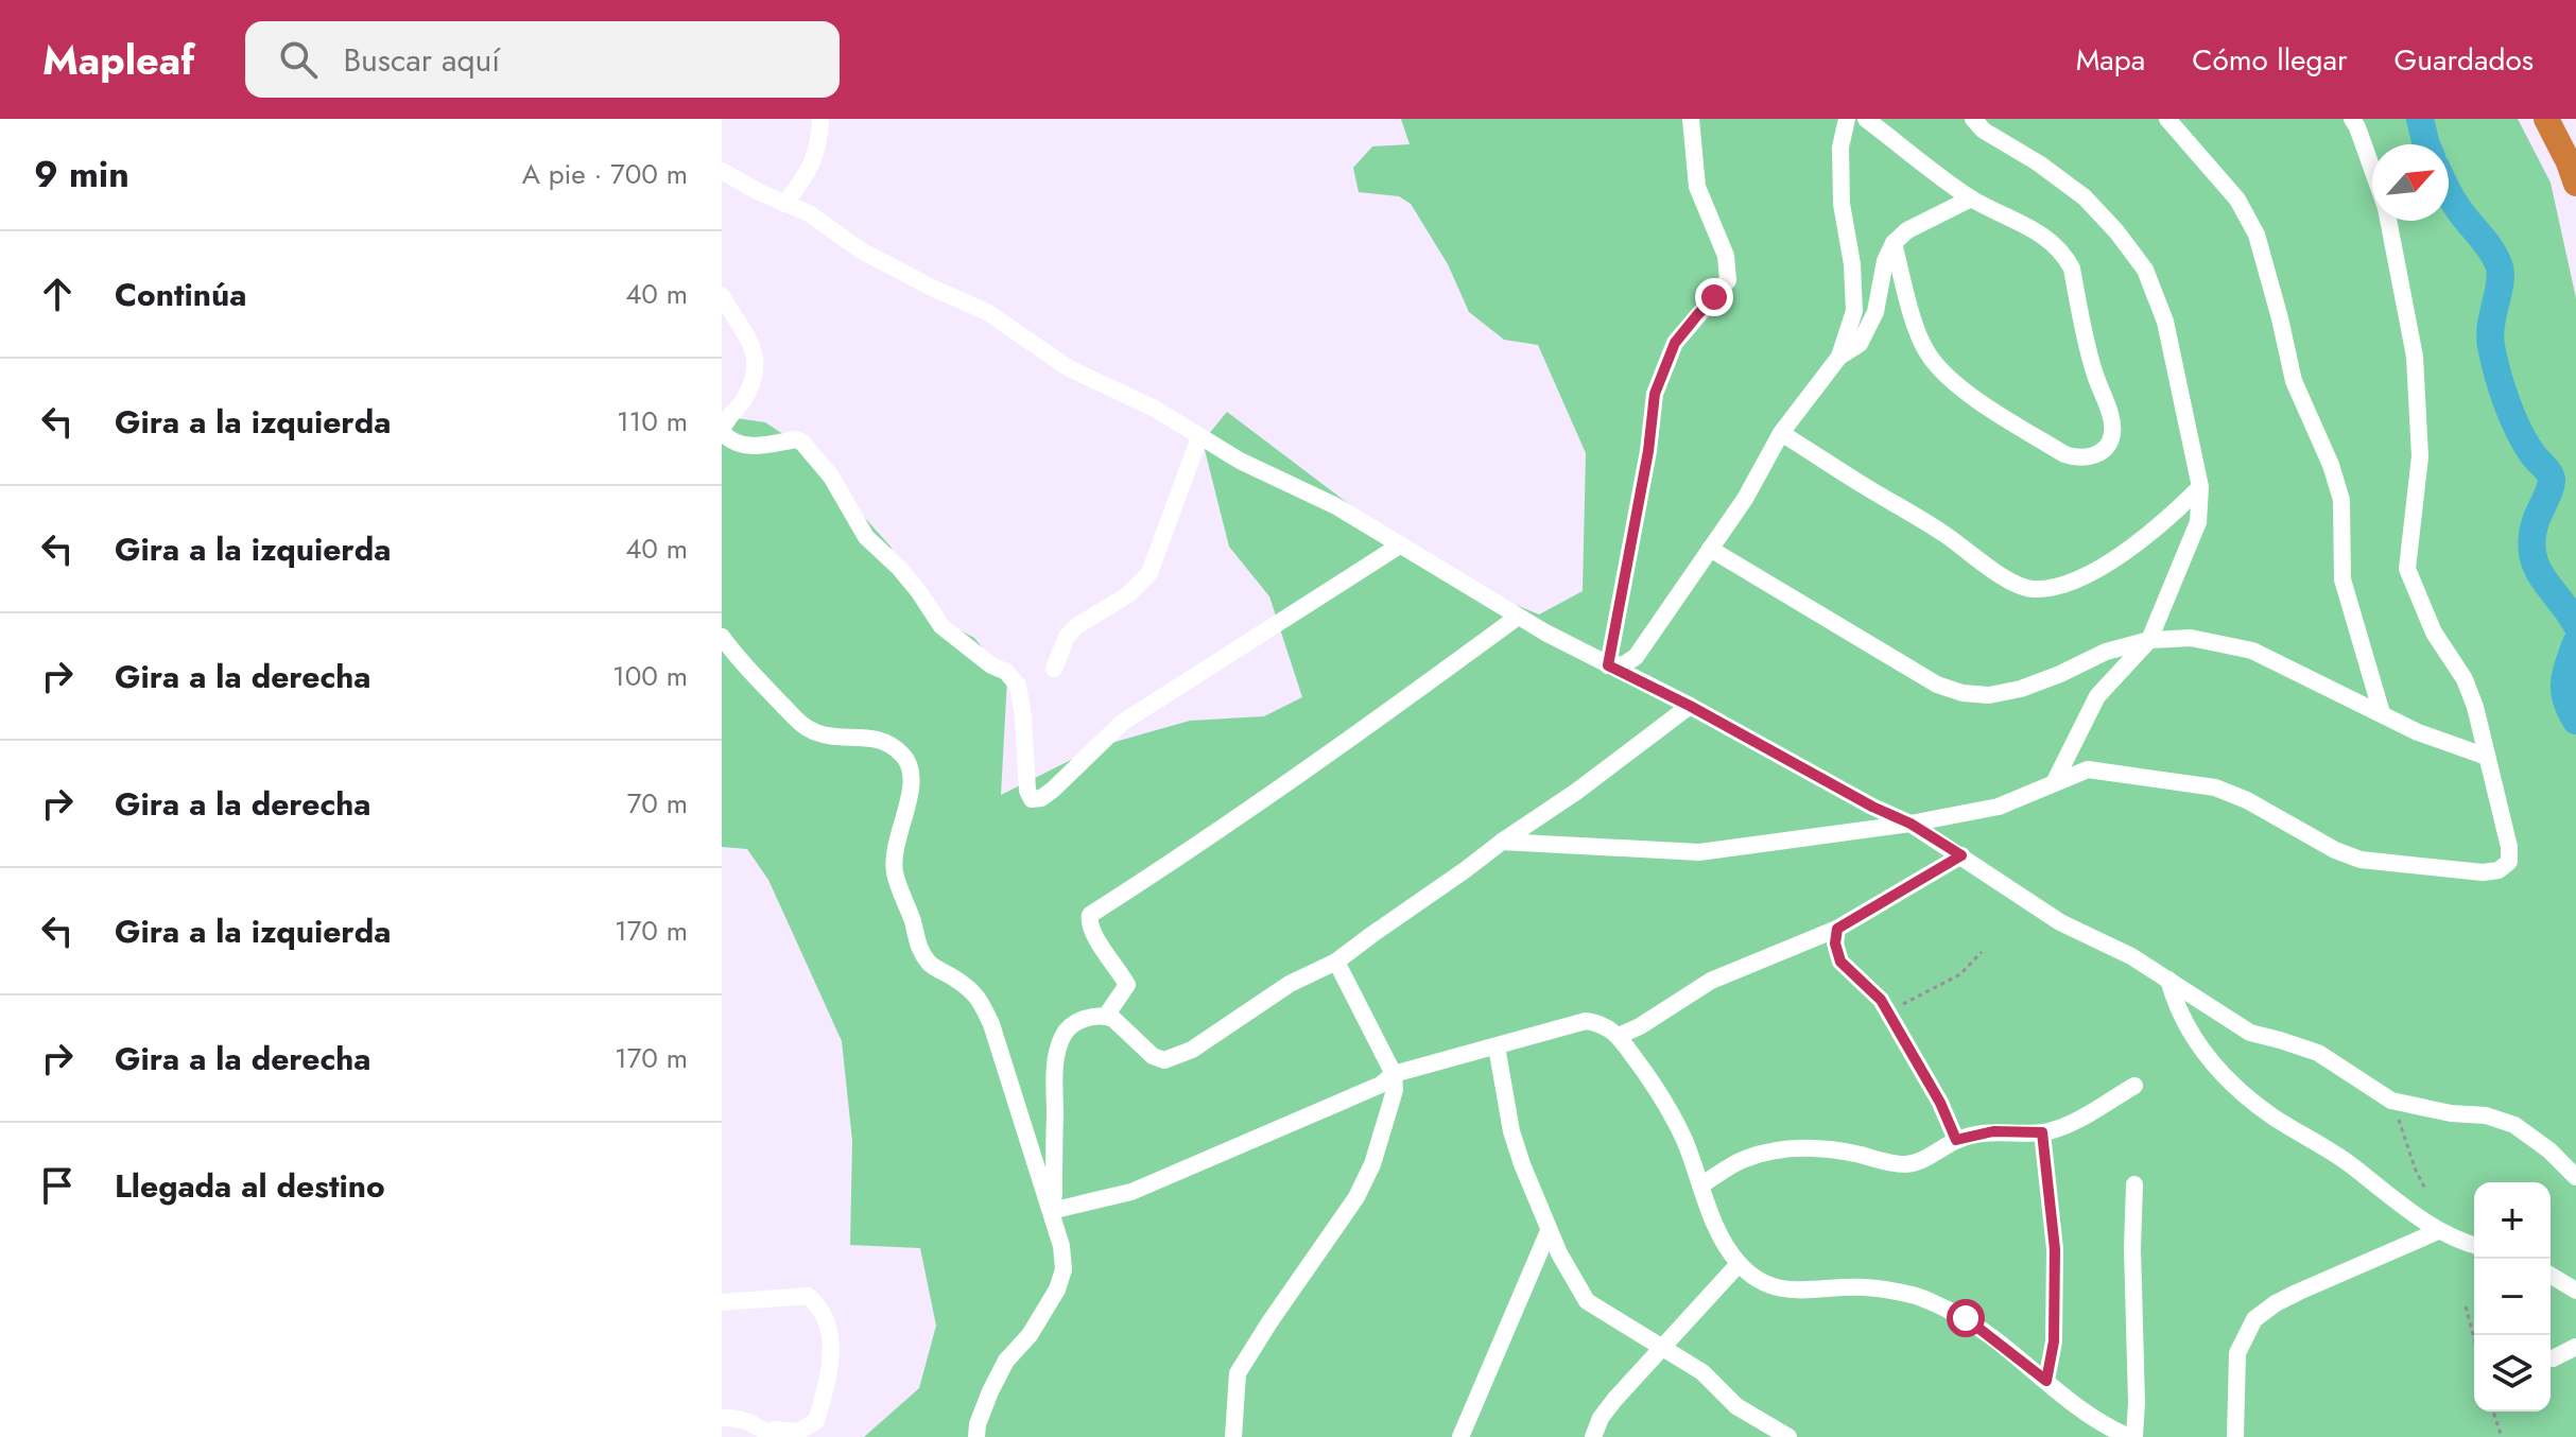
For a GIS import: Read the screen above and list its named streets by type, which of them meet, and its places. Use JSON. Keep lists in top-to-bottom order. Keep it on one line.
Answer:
{"north":"top right","page":{"header":"Mapleaf","search":"Buscar aquí","nav":["Mapa","Cómo llegar","Guardados"],"heading":["9 min","A pie · 700 m"],"list":[["Continúa","40 m"],["Gira a la izquierda","110 m"],["Gira a la izquierda","40 m"],["Gira a la derecha","100 m"],["Gira a la derecha","70 m"],["Gira a la izquierda","170 m"],["Gira a la derecha","170 m"],"Llegada al destino"],"map_buttons":["+","−"]}}
